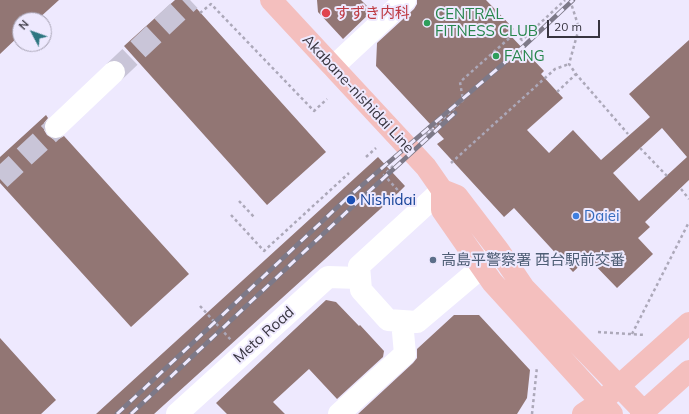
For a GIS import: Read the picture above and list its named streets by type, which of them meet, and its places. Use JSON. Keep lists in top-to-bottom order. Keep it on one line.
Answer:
{"streets":{"main road":["Akabane-nishidai Line"],"street":["Meto Road"]},"places":["すずき内科","CENTRAL FITNESS CLUB","FANG","Nishidai","Daiei","高島平警察署 西台駅前交番"],"scale_bar":"20 m","north":"top left"}
